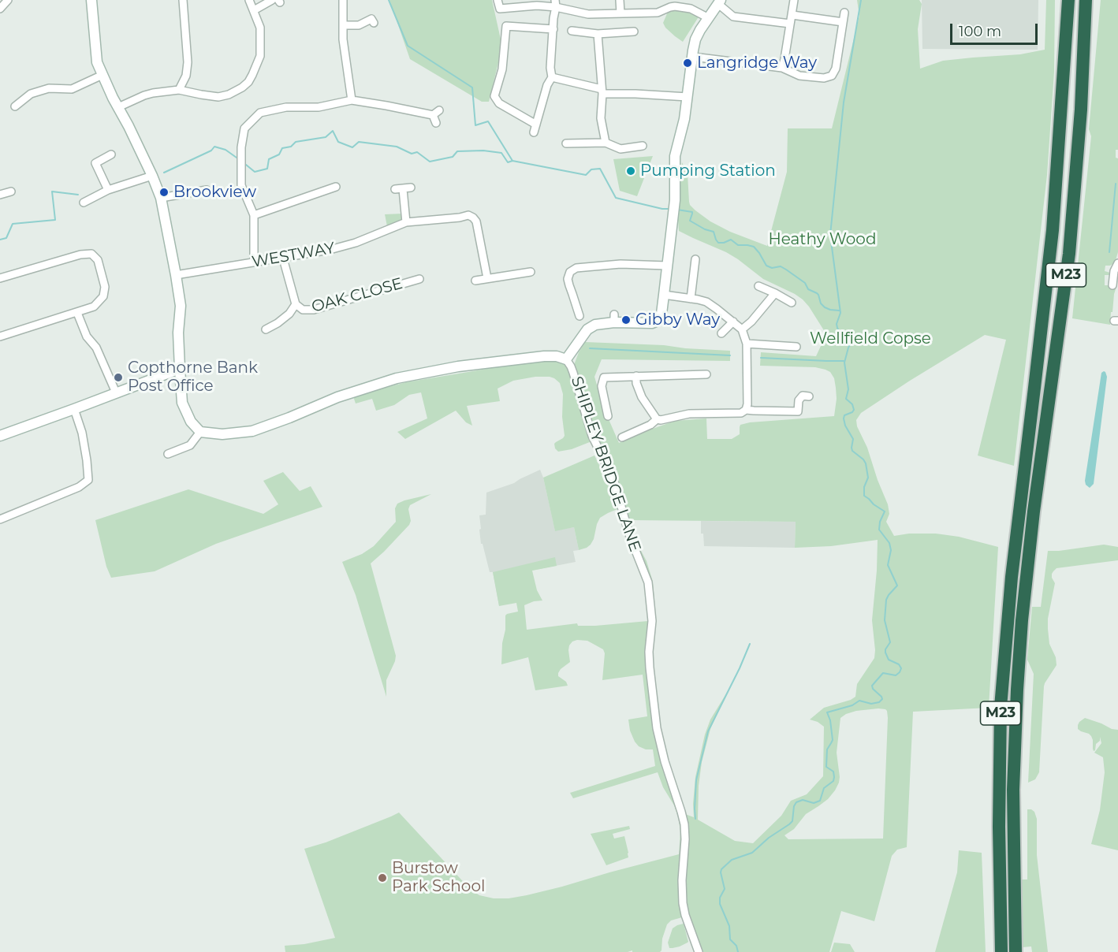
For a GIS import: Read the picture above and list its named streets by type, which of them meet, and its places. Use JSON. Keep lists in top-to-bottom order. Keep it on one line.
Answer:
{"streets":{"highway":["M23"],"street":["WESTWAY","OAK CLOSE","SHIPLEY BRIDGE LANE"]},"crossings":[["WESTWAY","OAK CLOSE"]],"parks":["Heathy Wood","Wellfield Copse"],"places":["Langridge Way","Pumping Station","Brookview","Gibby Way","Copthorne Bank Post Office","Burstow Park School"],"scale_bar":"100 m"}
